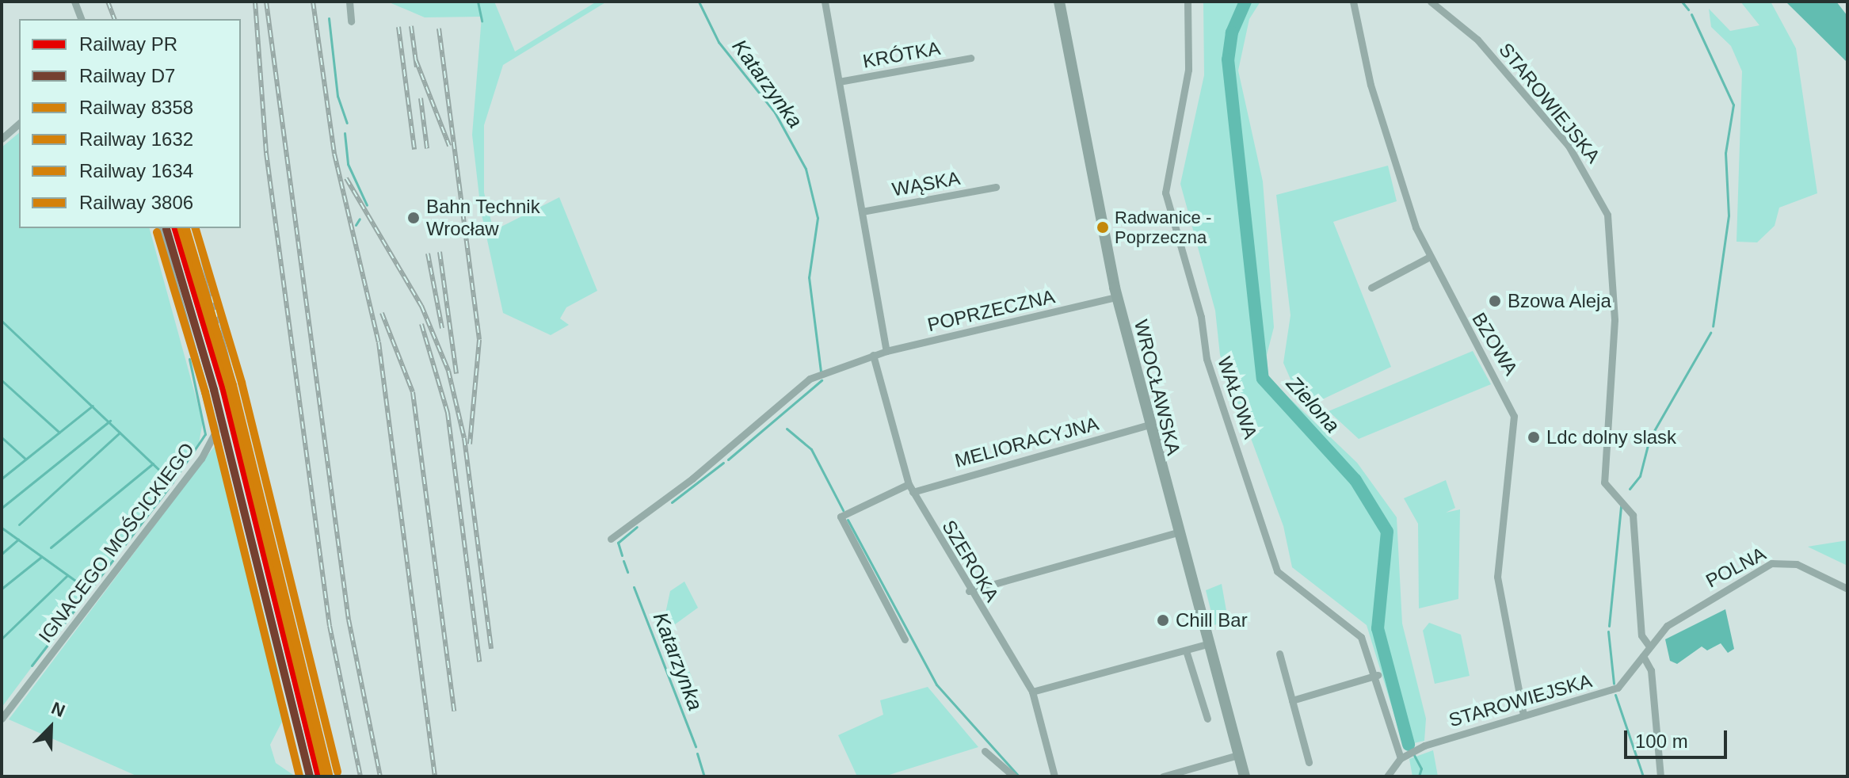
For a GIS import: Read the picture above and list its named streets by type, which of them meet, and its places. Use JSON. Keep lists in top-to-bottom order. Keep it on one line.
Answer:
{"streets":{"main road":["WROCŁAWSKA"],"street":["KRÓTKA","STAROWIEJSKA","WĄSKA","POPRZECZNA","BZOWA","WAŁOWA","MELIORACYJNA","IGNACEGO MOŚCICKIEGO","SZEROKA","POLNA"]},"crossings":[["STAROWIEJSKA","BZOWA"],["STAROWIEJSKA","WAŁOWA"],["STAROWIEJSKA","POLNA"],["POPRZECZNA","WROCŁAWSKA"],["POPRZECZNA","SZEROKA"],["WROCŁAWSKA","MELIORACYJNA"],["MELIORACYJNA","SZEROKA"]],"water":["Katarzynka","Zielona"],"places":["Bahn Technik Wrocław","Radwanice - Poprzeczna","Bzowa Aleja","Ldc dolny slask","Chill Bar"],"lines":["rail line PR","rail line 8358","rail line 1632","rail line 3806","rail line D7","rail line 1634"],"legend":["Railway PR","Railway D7","Railway 8358","Railway 1632","Railway 1634","Railway 3806"],"scale_bar":"100 m","north":"top right"}
